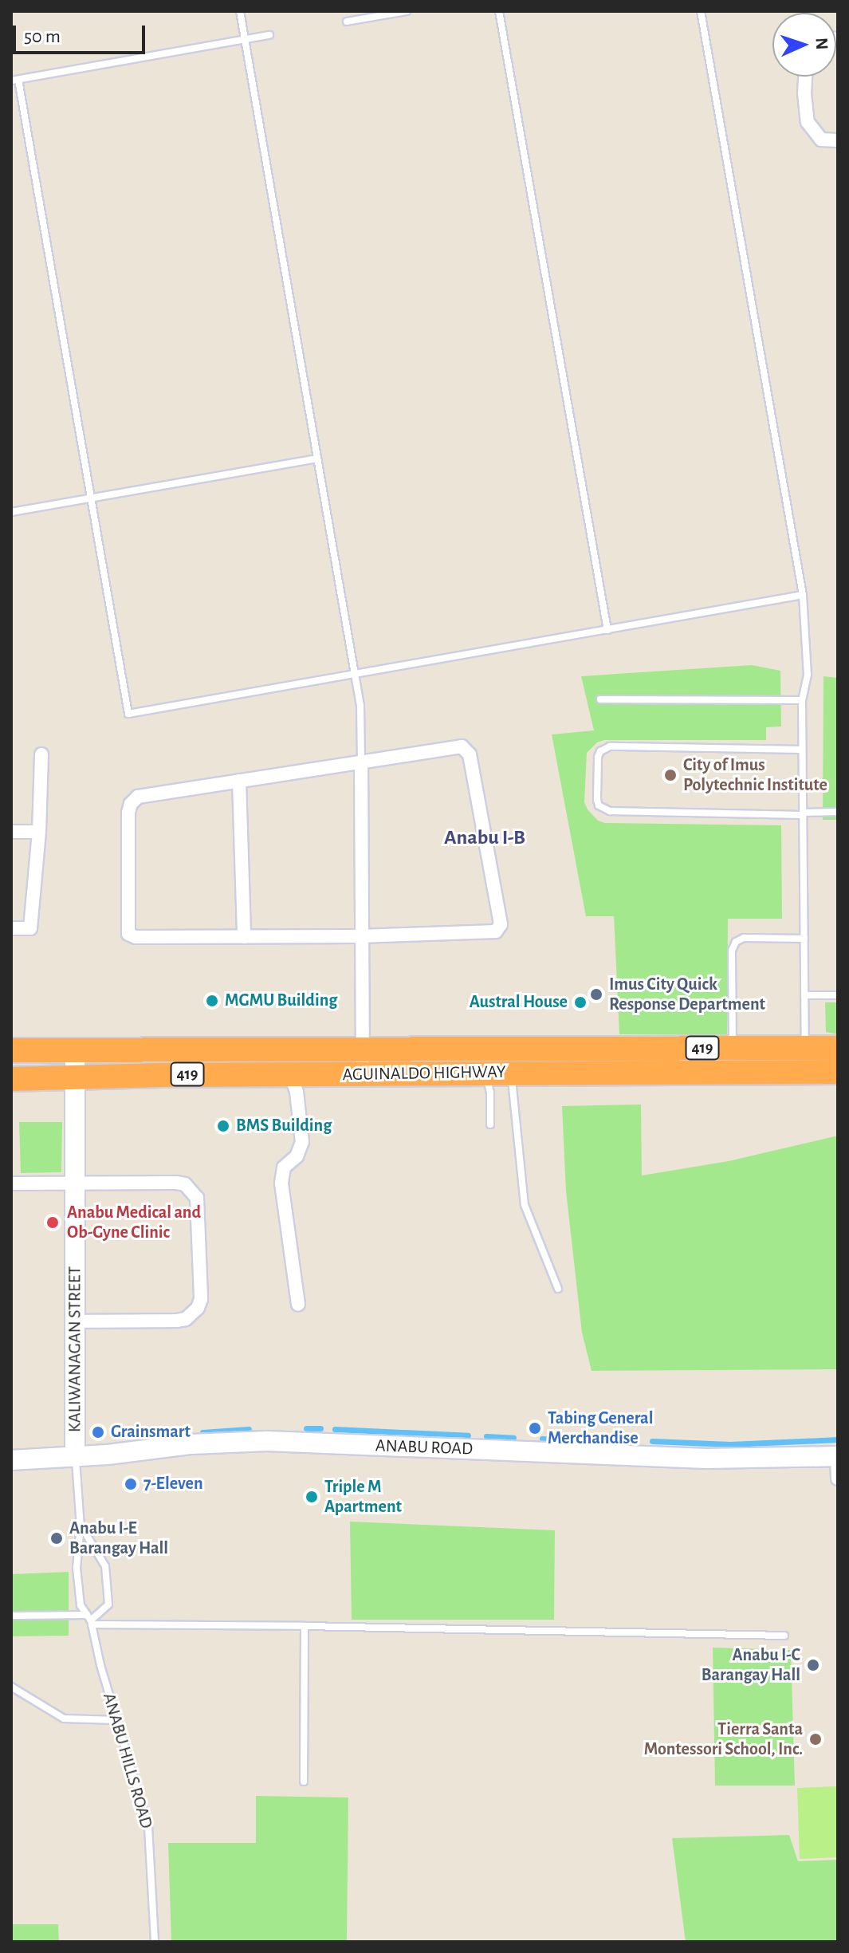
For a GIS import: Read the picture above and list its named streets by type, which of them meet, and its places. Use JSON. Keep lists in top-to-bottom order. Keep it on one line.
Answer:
{"streets":{"highway":["419","AGUINALDO HIGHWAY"],"street":["KALIWANAGAN STREET","ANABU ROAD"],"lane":["ANABU HILLS ROAD"]},"crossings":[["AGUINALDO HIGHWAY","KALIWANAGAN STREET"],["KALIWANAGAN STREET","ANABU ROAD"],["KALIWANAGAN STREET","ANABU HILLS ROAD"],["ANABU ROAD","ANABU HILLS ROAD"]],"districts":["Anabu I-B"],"places":["City of Imus Polytechnic Institute","Imus City Quick Response Department","MGMU Building","Austral House","BMS Building","Anabu Medical and Ob-Gyne Clinic","Tabing General Merchandise","Grainsmart","7-Eleven","Triple M Apartment","Anabu I-E Barangay Hall","Anabu I-C Barangay Hall","Tierra Santa Montessori School, Inc."],"scale_bar":"50 m","north":"right"}
